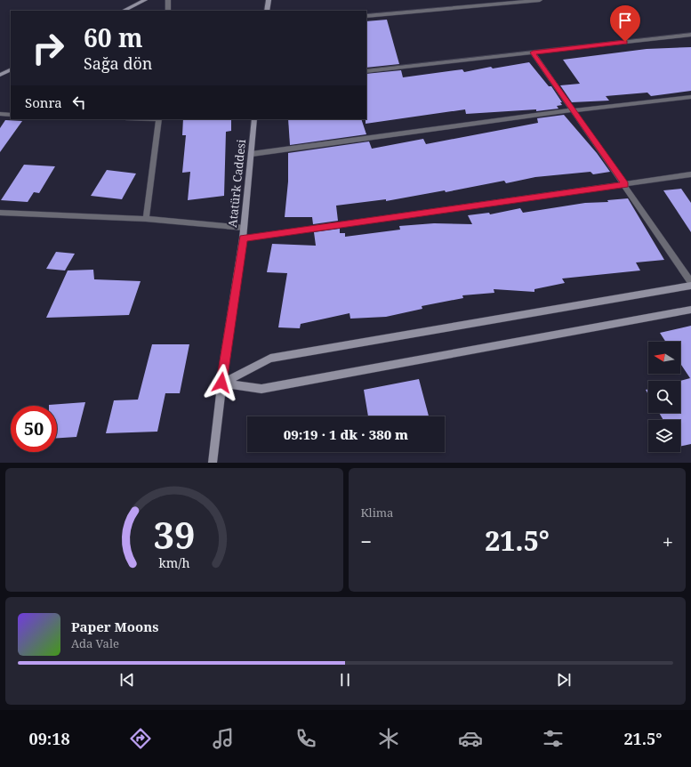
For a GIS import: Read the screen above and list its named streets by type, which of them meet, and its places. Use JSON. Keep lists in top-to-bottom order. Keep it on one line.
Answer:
{"streets":{"street":["Atatürk Caddesi"]},"north":"left","page":{"turn":["60 m","Sağa dön"],"then":"Sonra","limit":"50","trip":"09:19 · 1 dk · 380 m","tile":"Klima","heat":["−","21.5°","+"],"song":["Paper Moons","Ada Vale"],"tabs":["09:18","21.5°"],"gauge":["39","km/h"]}}
